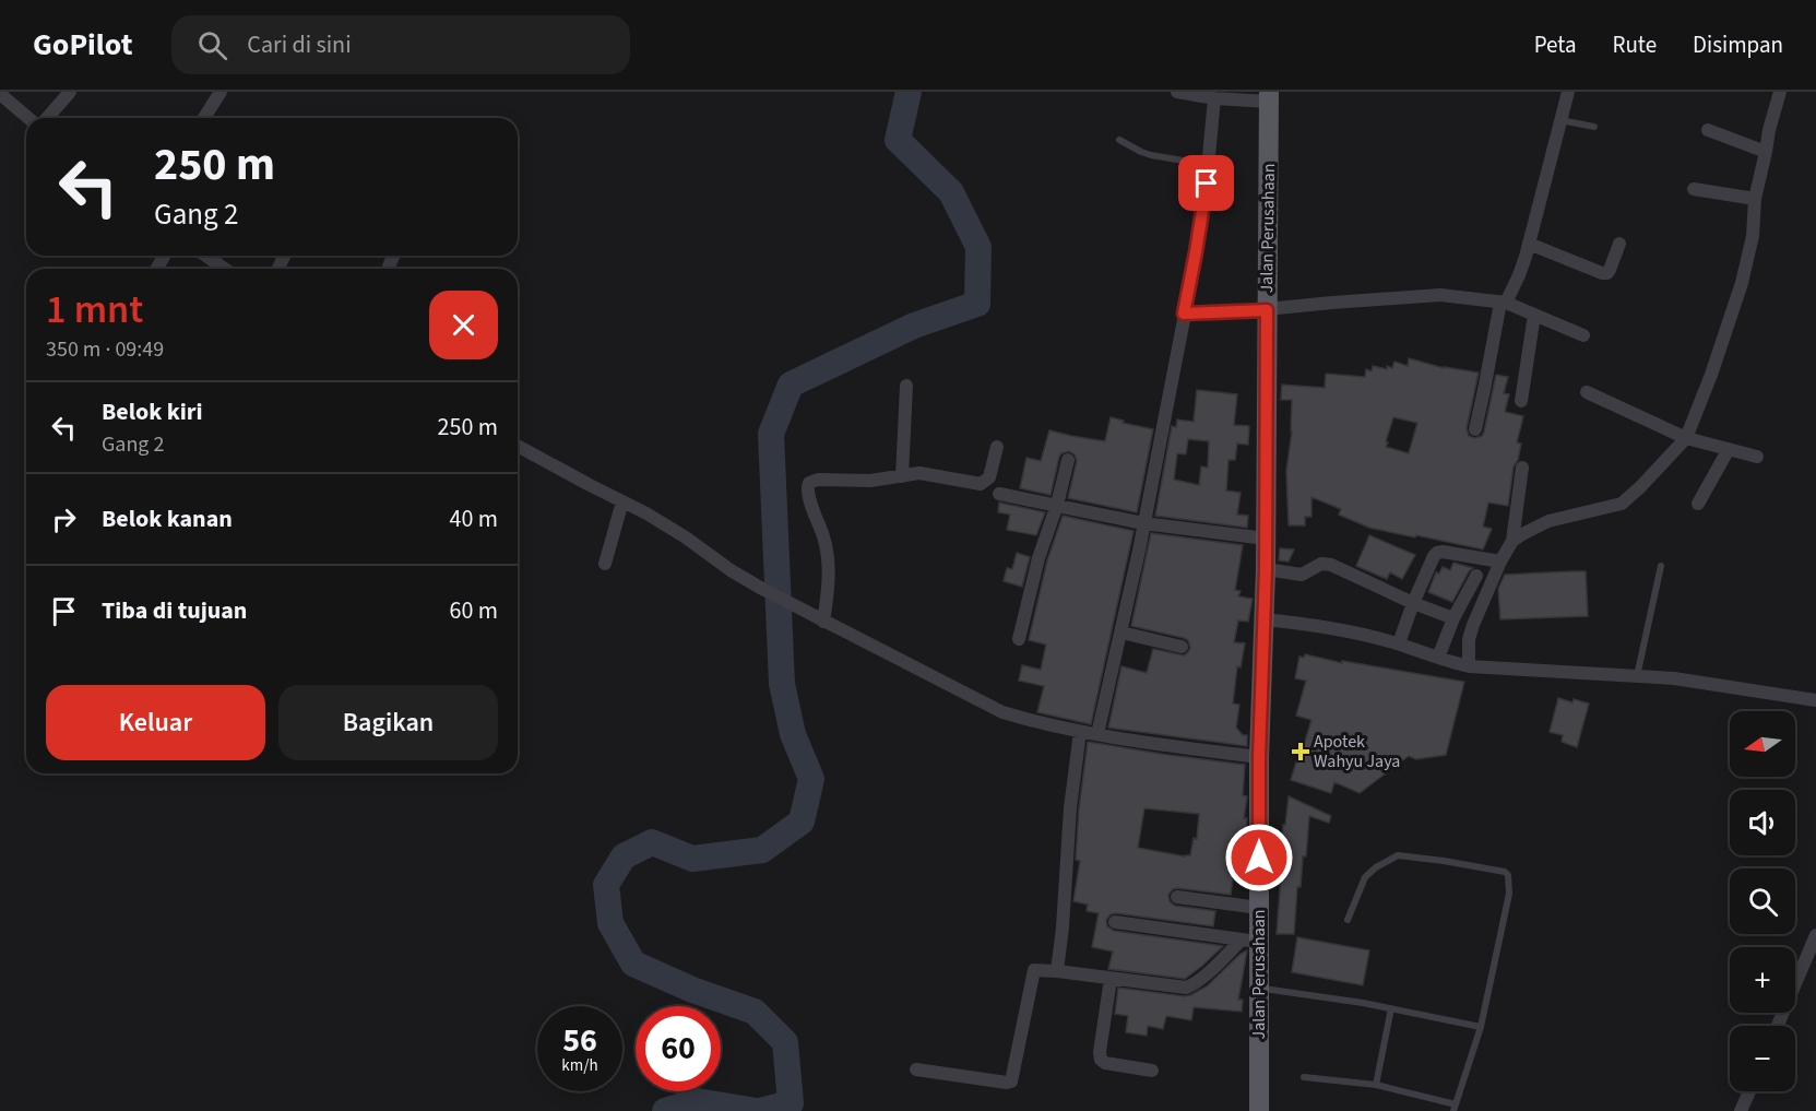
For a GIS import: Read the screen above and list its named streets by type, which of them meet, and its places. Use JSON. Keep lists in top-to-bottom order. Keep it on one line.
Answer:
{"streets":{"main road":["Jalan Perusahaan"]},"places":{"health":["Apotek Wahyu Jaya"]},"north":"left","page":{"header":"GoPilot","search":"Cari di sini","nav":["Peta","Rute","Disimpan"],"turn":["250 m","Gang 2"],"heading":["1 mnt","350 m · 09:49"],"list":[{"name":"Belok kiri","note":"Gang 2","value":"250 m"},{"name":"Belok kanan","value":"40 m"},{"name":"Tiba di tujuan","value":"60 m"}],"buttons":["Keluar","Bagikan"],"map_buttons":["+","−"],"speed":"56 km/h","limit":"60"}}
